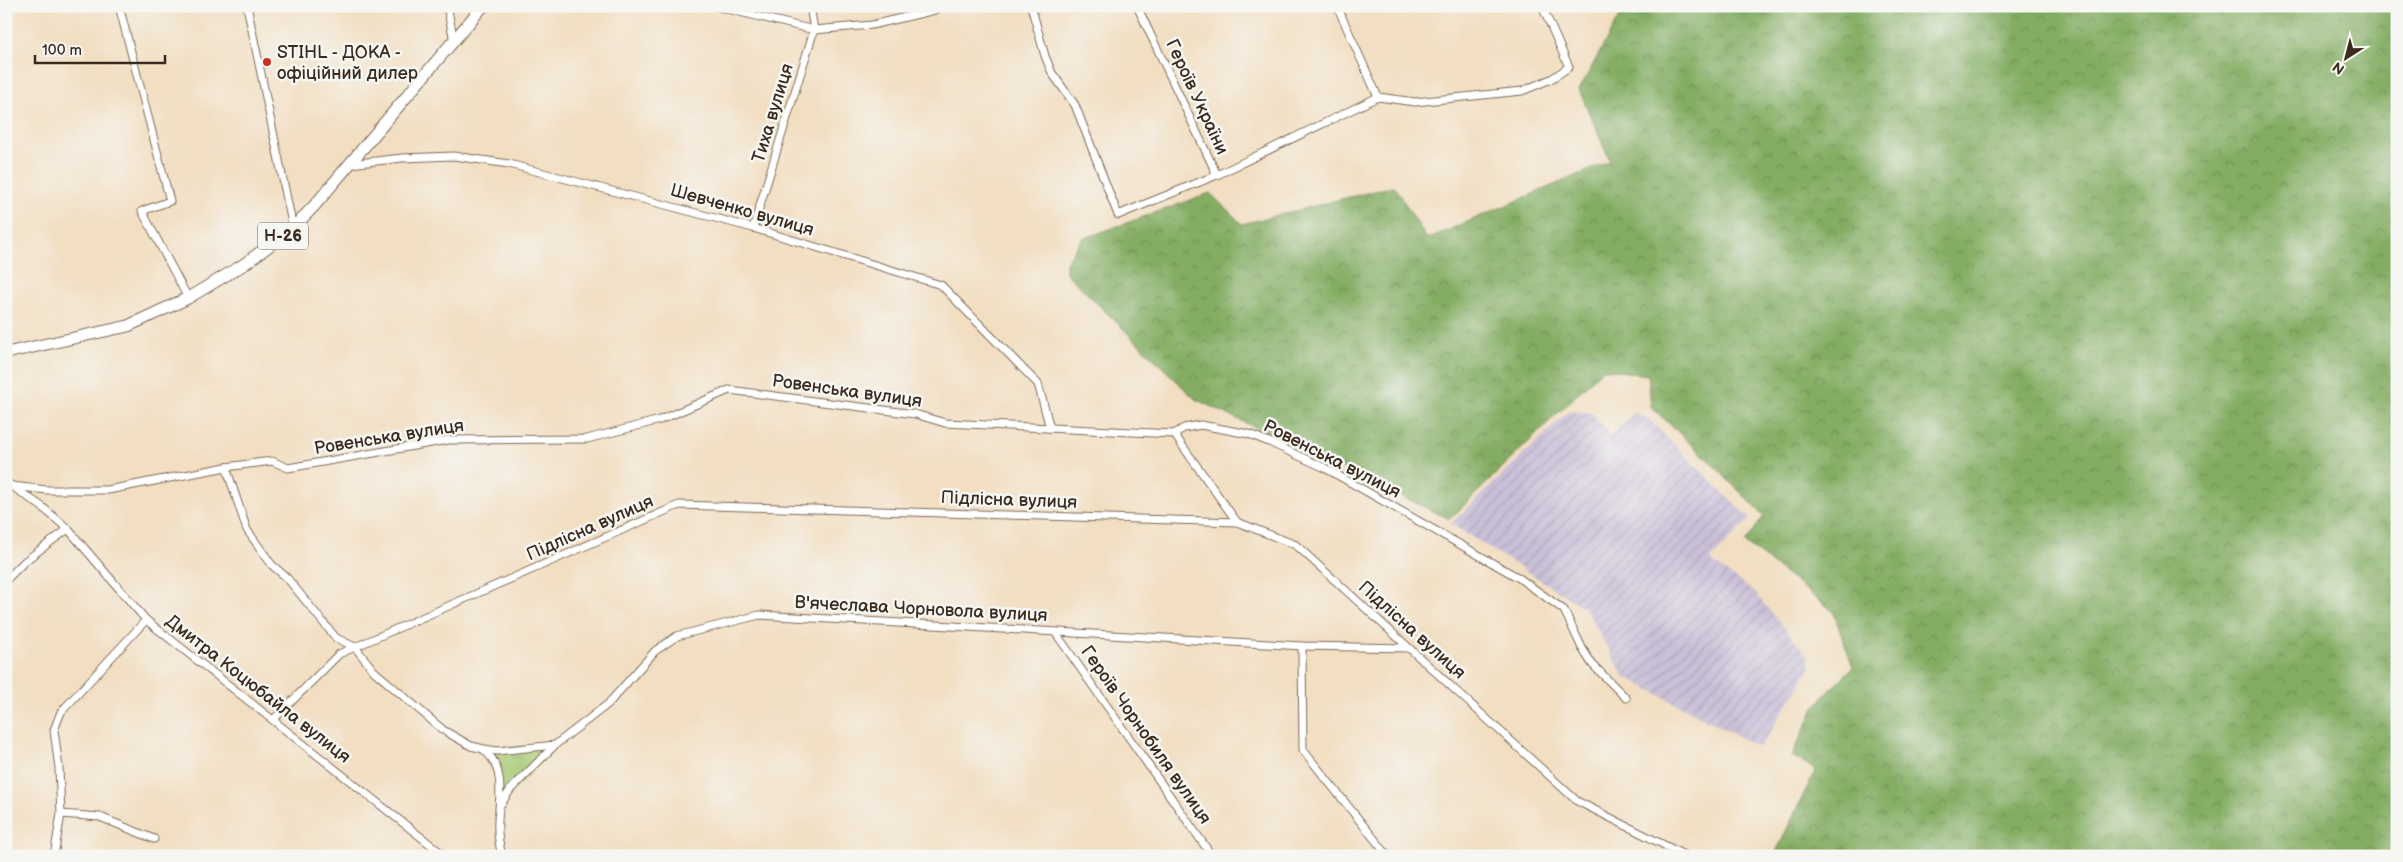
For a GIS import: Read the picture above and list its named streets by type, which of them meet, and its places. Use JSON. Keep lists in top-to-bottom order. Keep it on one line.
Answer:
{"streets":{"main road":["Н-26"],"street":["Героїв України","Тиха вулиця","Шевченко вулиця","Ровенська вулиця","Підлісна вулиця","В'ячеслава Чорновола вулиця","Дмитра Коцюбайла вулиця","Героїв Чорнобиля вулиця"]},"crossings":[["Тиха вулиця","Шевченко вулиця"],["Шевченко вулиця","Н-26"],["Шевченко вулиця","Ровенська вулиця"],["Ровенська вулиця","Дмитра Коцюбайла вулиця"],["Підлісна вулиця","В'ячеслава Чорновола вулиця"],["Підлісна вулиця","Дмитра Коцюбайла вулиця"],["В'ячеслава Чорновола вулиця","Героїв Чорнобиля вулиця"]],"places":["STIHL - ДОКА - офіційний дилер"],"scale_bar":"100 m","north":"bottom left"}
